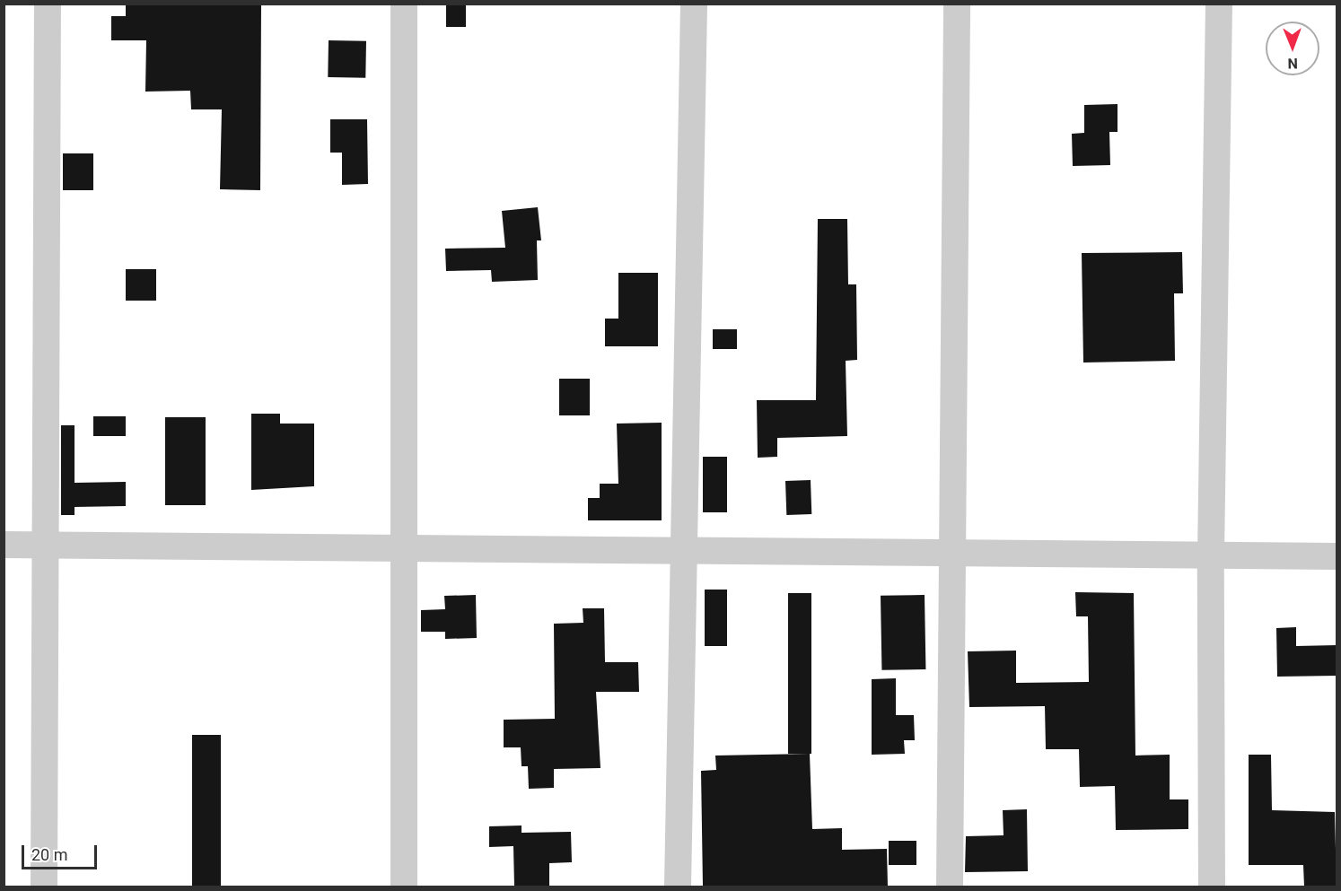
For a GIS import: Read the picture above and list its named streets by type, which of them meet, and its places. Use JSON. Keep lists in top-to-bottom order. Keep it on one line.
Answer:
{"scale_bar":"20 m","north":"bottom"}
